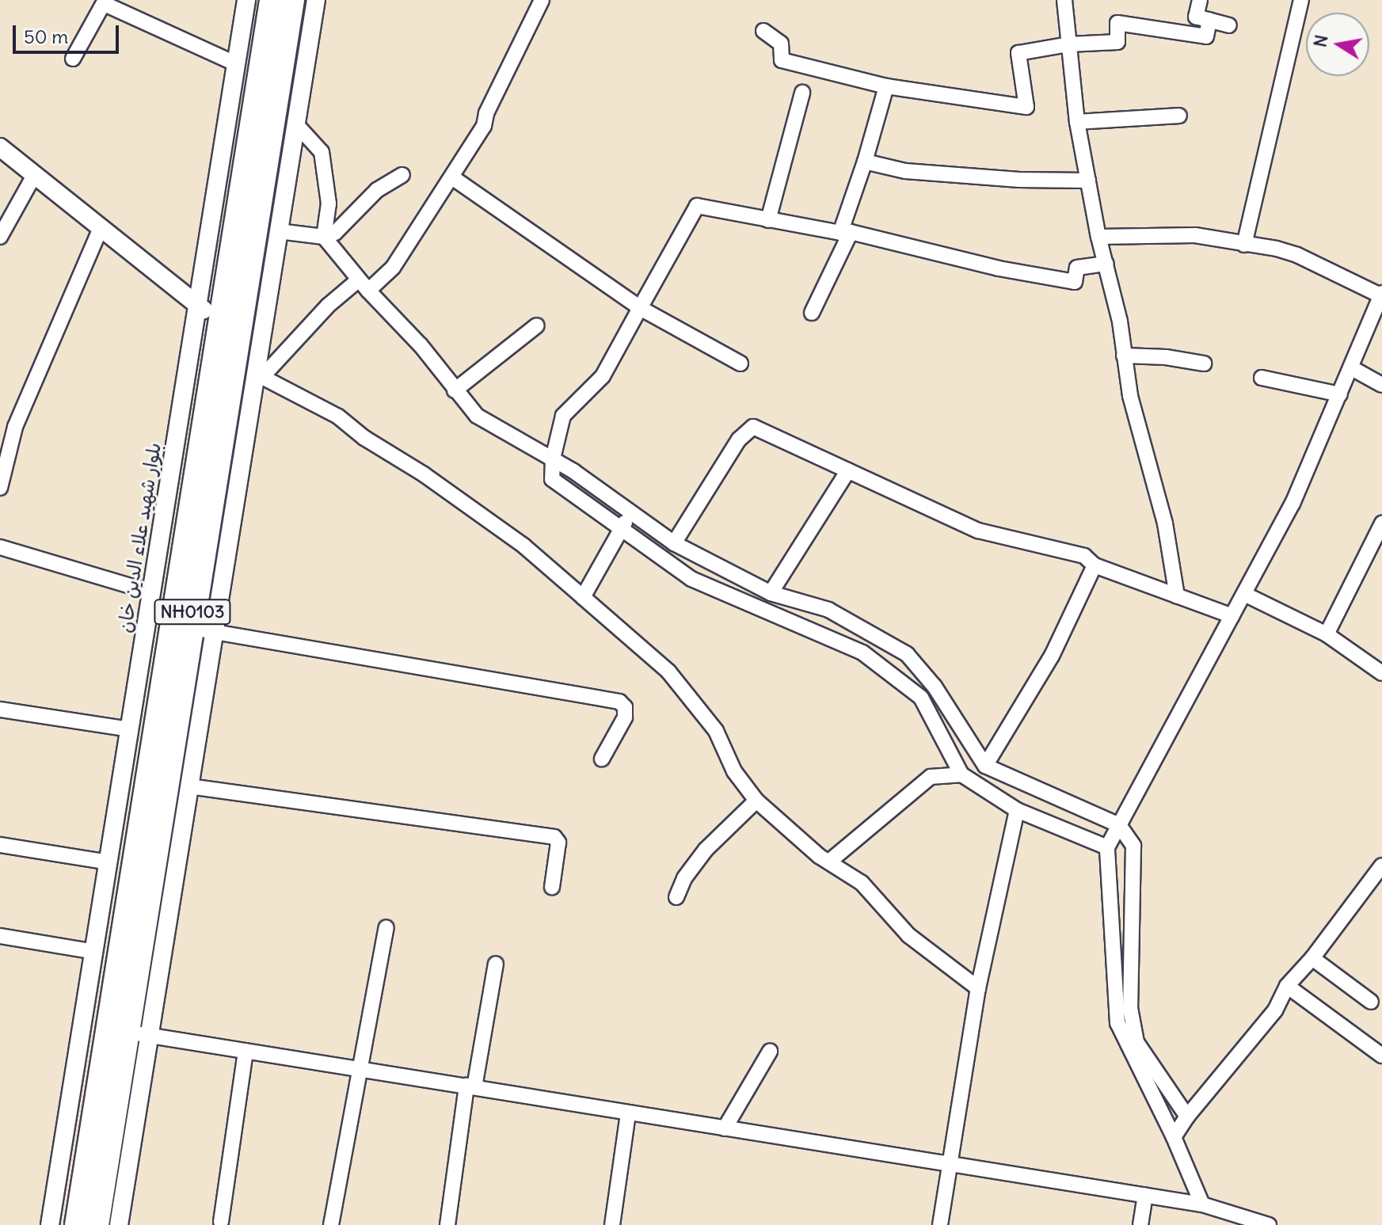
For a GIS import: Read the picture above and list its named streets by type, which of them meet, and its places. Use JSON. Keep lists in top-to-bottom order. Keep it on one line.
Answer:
{"streets":{"highway":["NH0103"],"street":["بلوار شهید علاء الدین خان"]},"scale_bar":"50 m","north":"left"}
